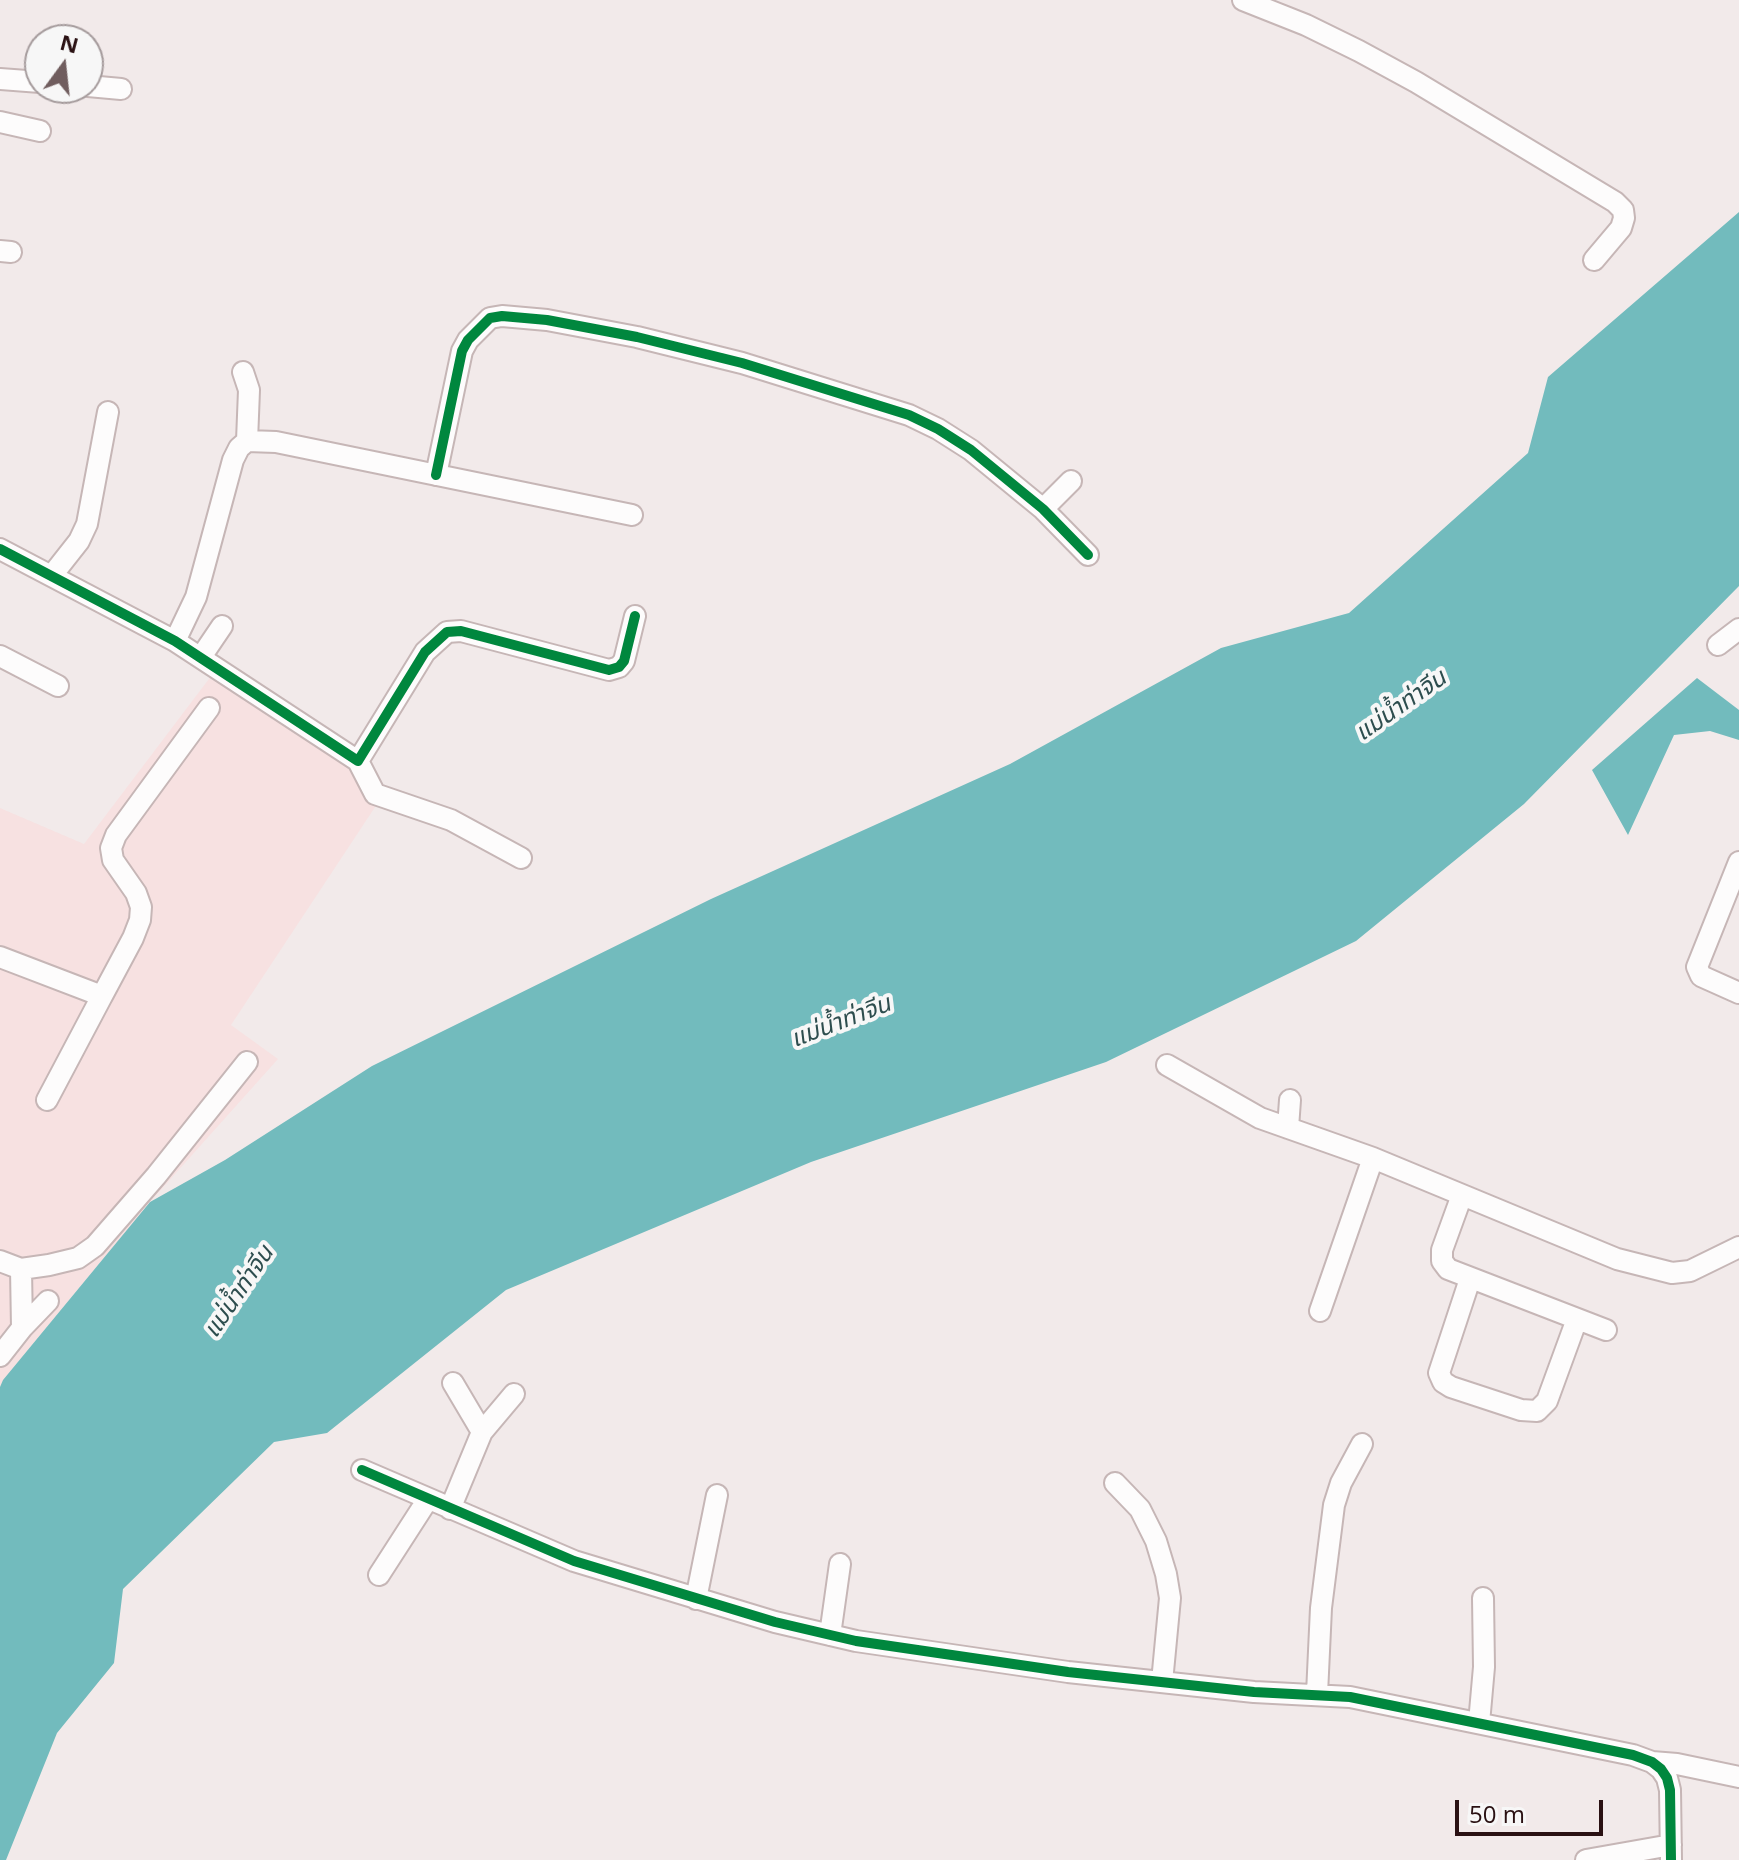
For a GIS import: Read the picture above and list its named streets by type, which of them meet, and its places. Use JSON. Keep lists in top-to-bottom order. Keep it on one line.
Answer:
{"water":["แม่น้ำท่าจีน"],"scale_bar":"50 m","north":"top"}
